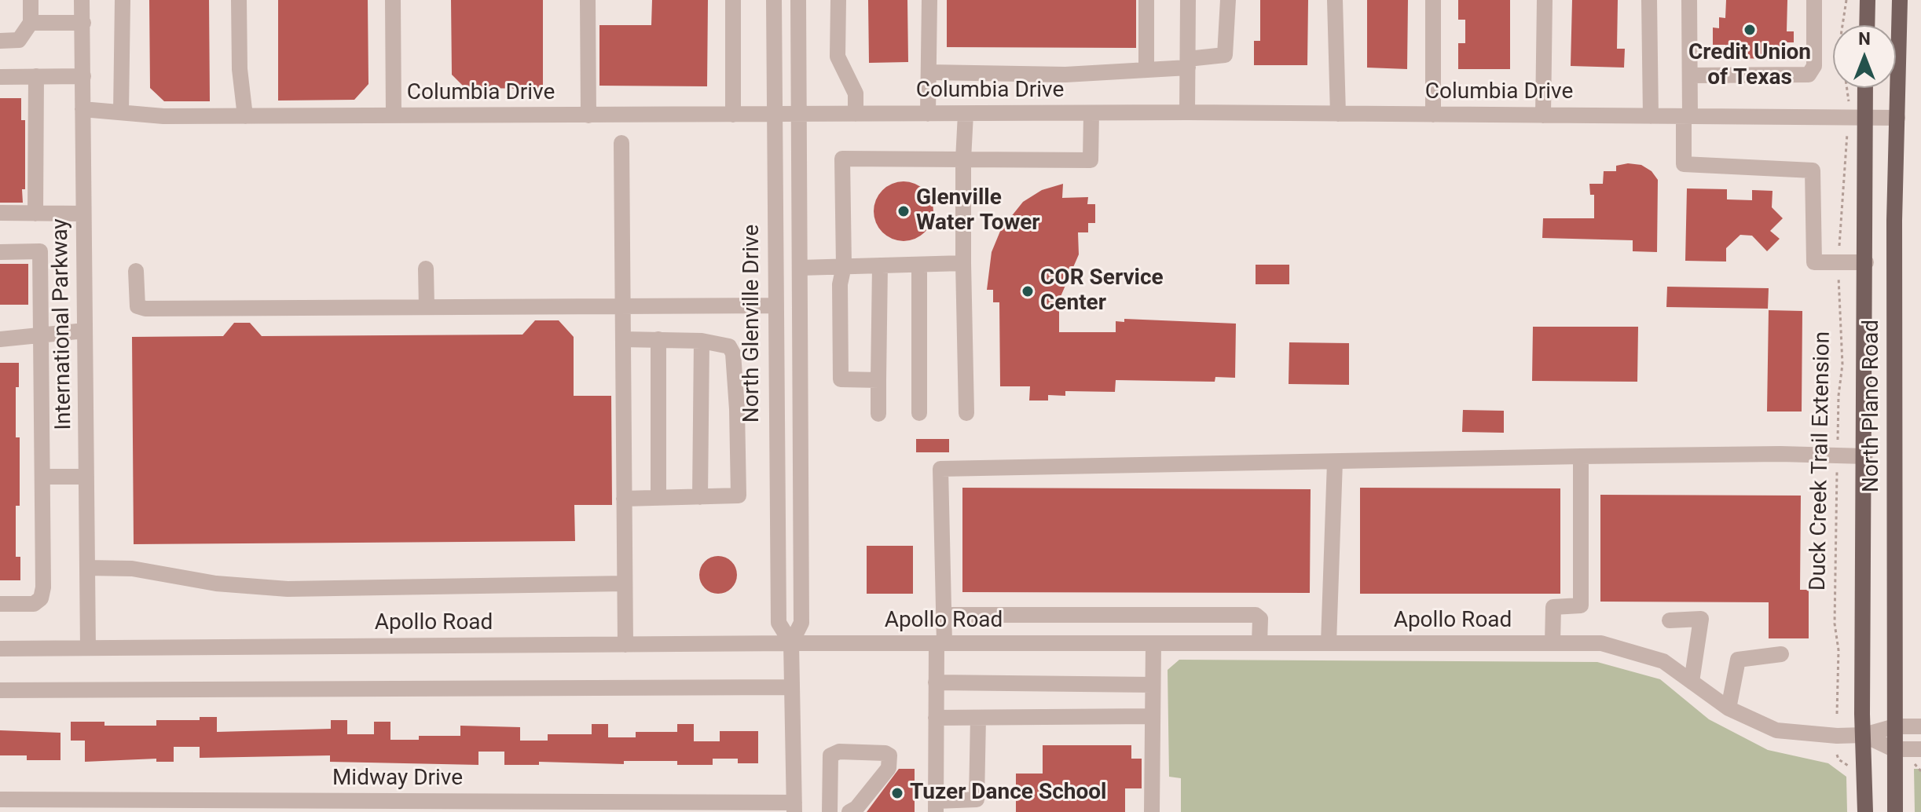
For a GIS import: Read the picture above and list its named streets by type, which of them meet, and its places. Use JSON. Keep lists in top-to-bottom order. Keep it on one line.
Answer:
{"streets":{"main road":["North Plano Road"],"street":["Columbia Drive","North Glenville Drive","International Parkway","Apollo Road","Midway Drive"],"path":["Duck Creek Trail Extension"]},"crossings":[["Columbia Drive","North Glenville Drive"],["Columbia Drive","International Parkway"],["Columbia Drive","North Plano Road"],["North Glenville Drive","Apollo Road"],["North Glenville Drive","Midway Drive"],["International Parkway","Apollo Road"],["North Plano Road","Apollo Road"]],"places":["Credit Union of Texas","Glenville Water Tower","COR Service Center","Tuzer Dance School"],"north":"top"}
